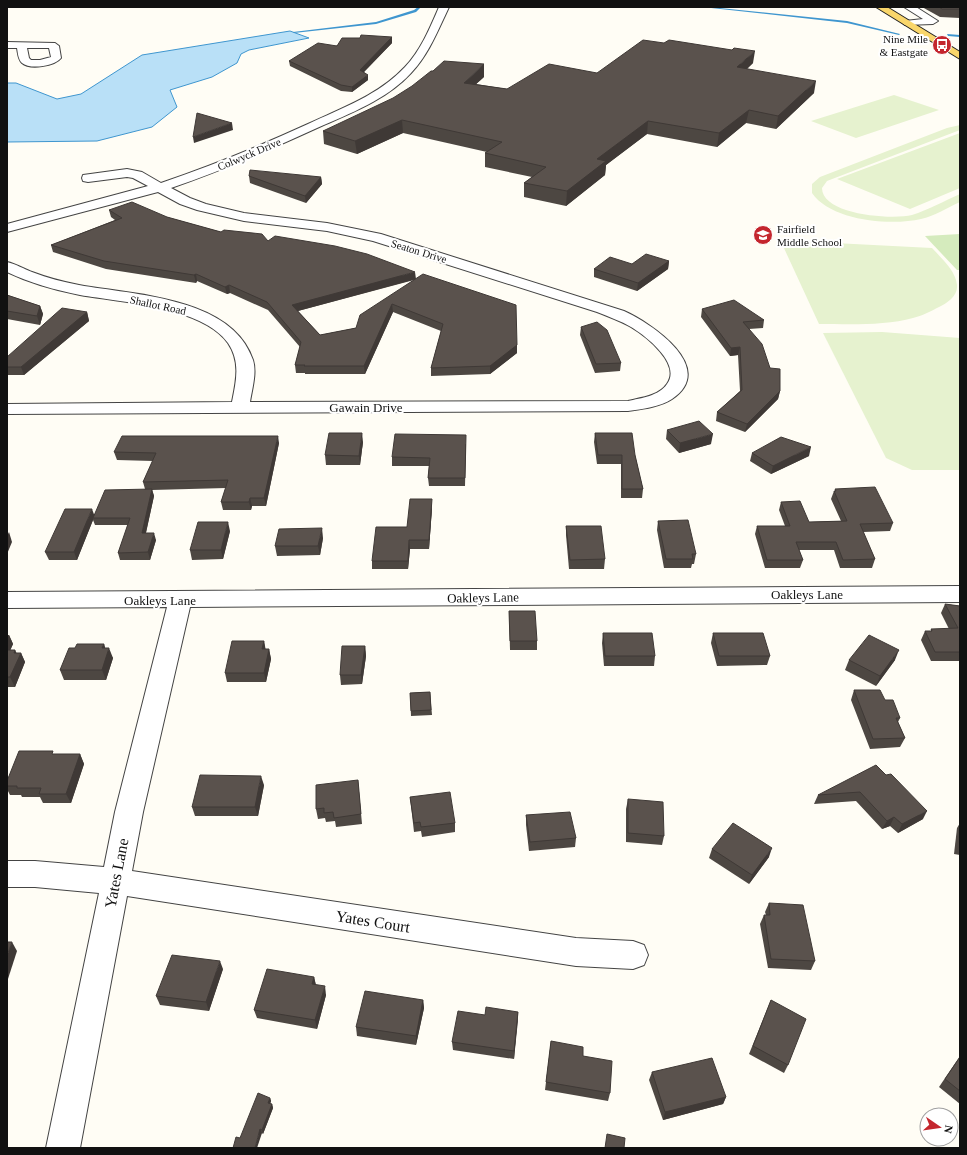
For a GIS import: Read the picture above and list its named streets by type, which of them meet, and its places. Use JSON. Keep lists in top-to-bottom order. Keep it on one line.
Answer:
{"streets":{"street":["Colwyck Drive","Seaton Drive","Shallot Road","Gawain Drive","Oakleys Lane","Yates Lane","Yates Court"]},"crossings":[["Colwyck Drive","Seaton Drive"],["Seaton Drive","Gawain Drive"],["Shallot Road","Gawain Drive"],["Oakleys Lane","Yates Lane"],["Yates Lane","Yates Court"]],"places":{"bus stop":["Nine Mile & Eastgate"],"school or university":["Fairfield Middle School"]},"north":"right"}
